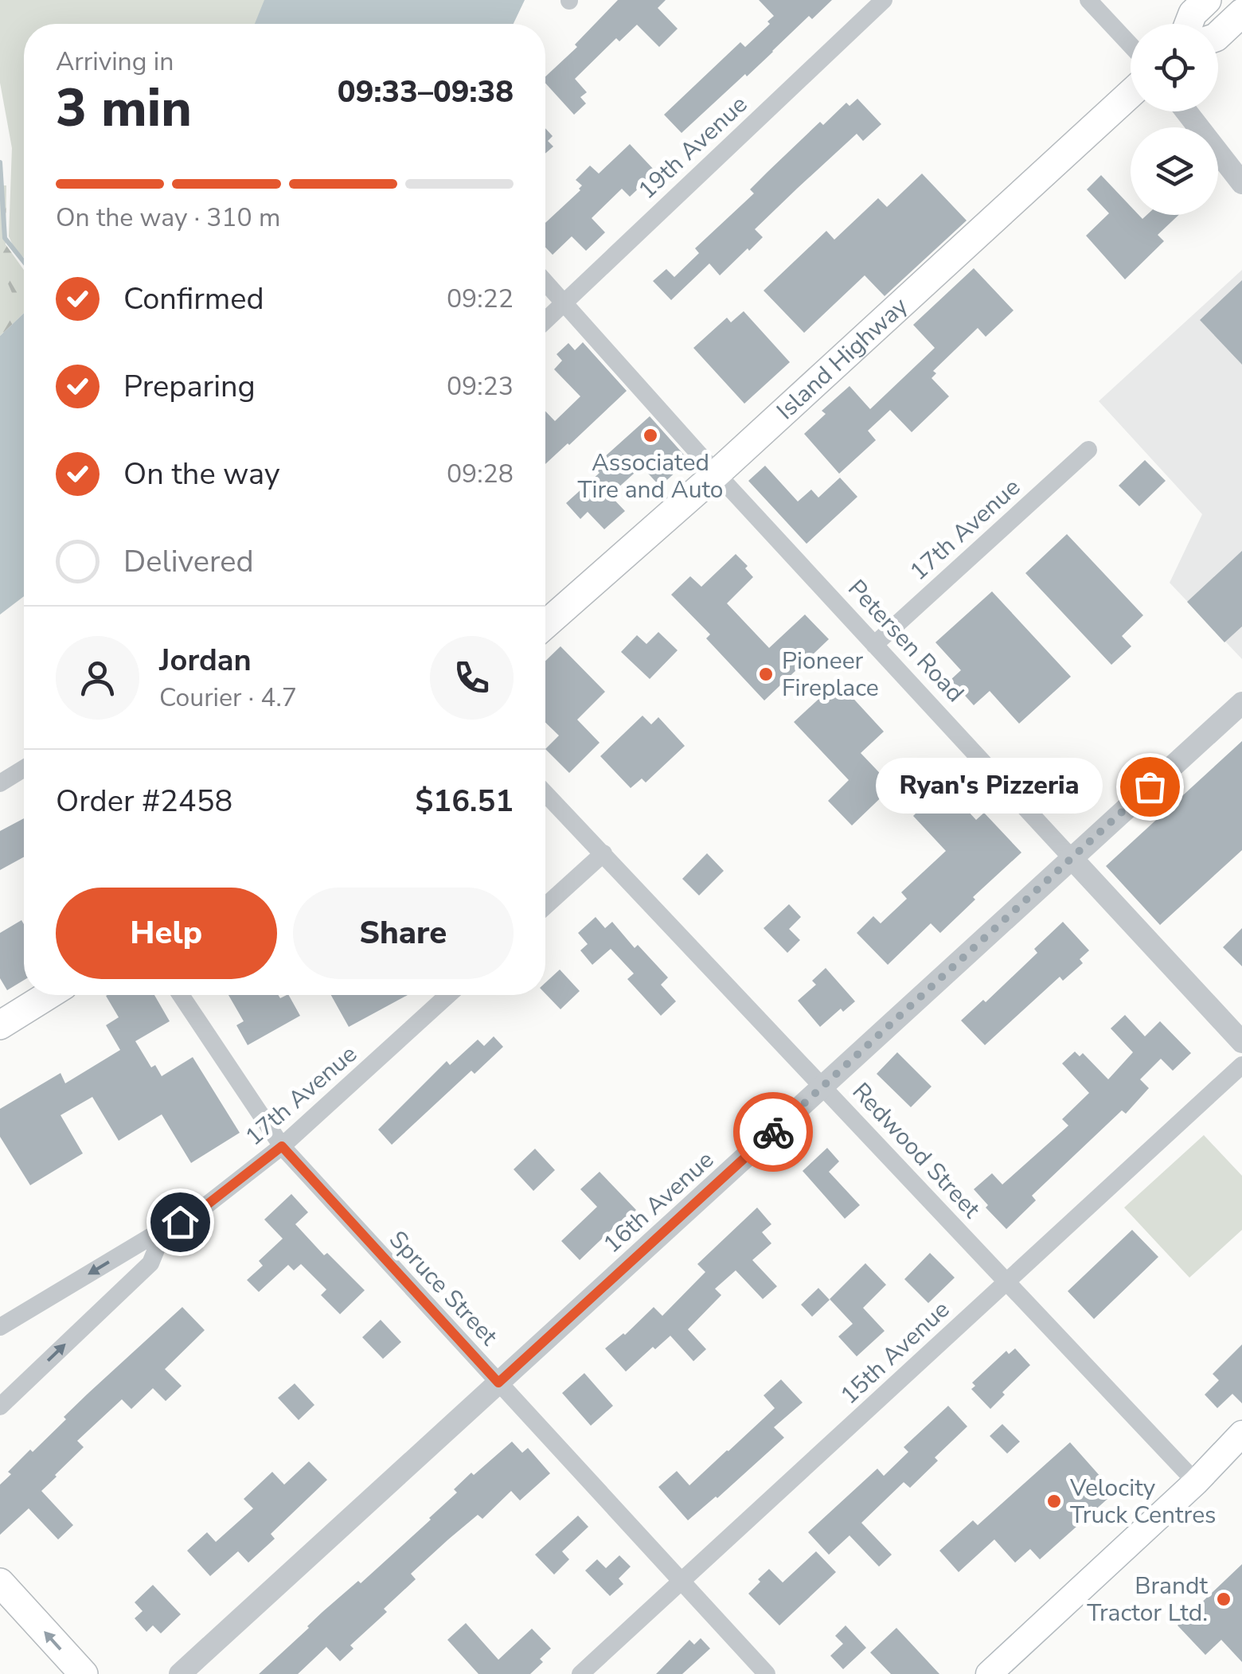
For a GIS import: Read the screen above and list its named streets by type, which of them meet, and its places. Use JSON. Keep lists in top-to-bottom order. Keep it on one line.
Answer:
{"streets":{"main road":["Island Highway"],"street":["19th Avenue","17th Avenue","Petersen Road","Redwood Street","16th Avenue","Spruce Street","15th Avenue"]},"crossings":[["19th Avenue","Petersen Road"],["Island Highway","Petersen Road"],["17th Avenue","Petersen Road"],["17th Avenue","Spruce Street"],["Petersen Road","16th Avenue"],["Redwood Street","16th Avenue"],["Redwood Street","15th Avenue"],["16th Avenue","Spruce Street"],["Spruce Street","15th Avenue"]],"places":["Associated Tire and Auto","Pioneer Fireplace","Ryan's Pizzeria","Velocity Truck Centres","Brandt Tractor Ltd."],"page":{"heading":["3 min","Arriving in","09:33–09:38"],"panel":["Jordan","Courier · 4.7","Order #2458","$16.51"],"bar":"On the way · 310 m","list":[["Confirmed","09:22"],["Preparing","09:23"],["On the way","09:28"],"Delivered"],"bubble":"Ryan's Pizzeria","buttons":["Help","Share"]}}
